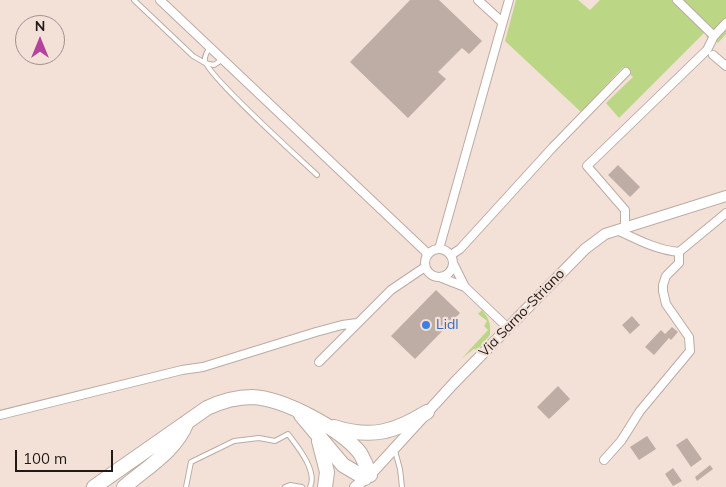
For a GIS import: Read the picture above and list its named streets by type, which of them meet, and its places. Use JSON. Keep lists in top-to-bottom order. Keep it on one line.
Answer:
{"streets":{"main road":["Via Sarno-Striano"]},"places":["Lidl"],"scale_bar":"100 m","north":"top"}
